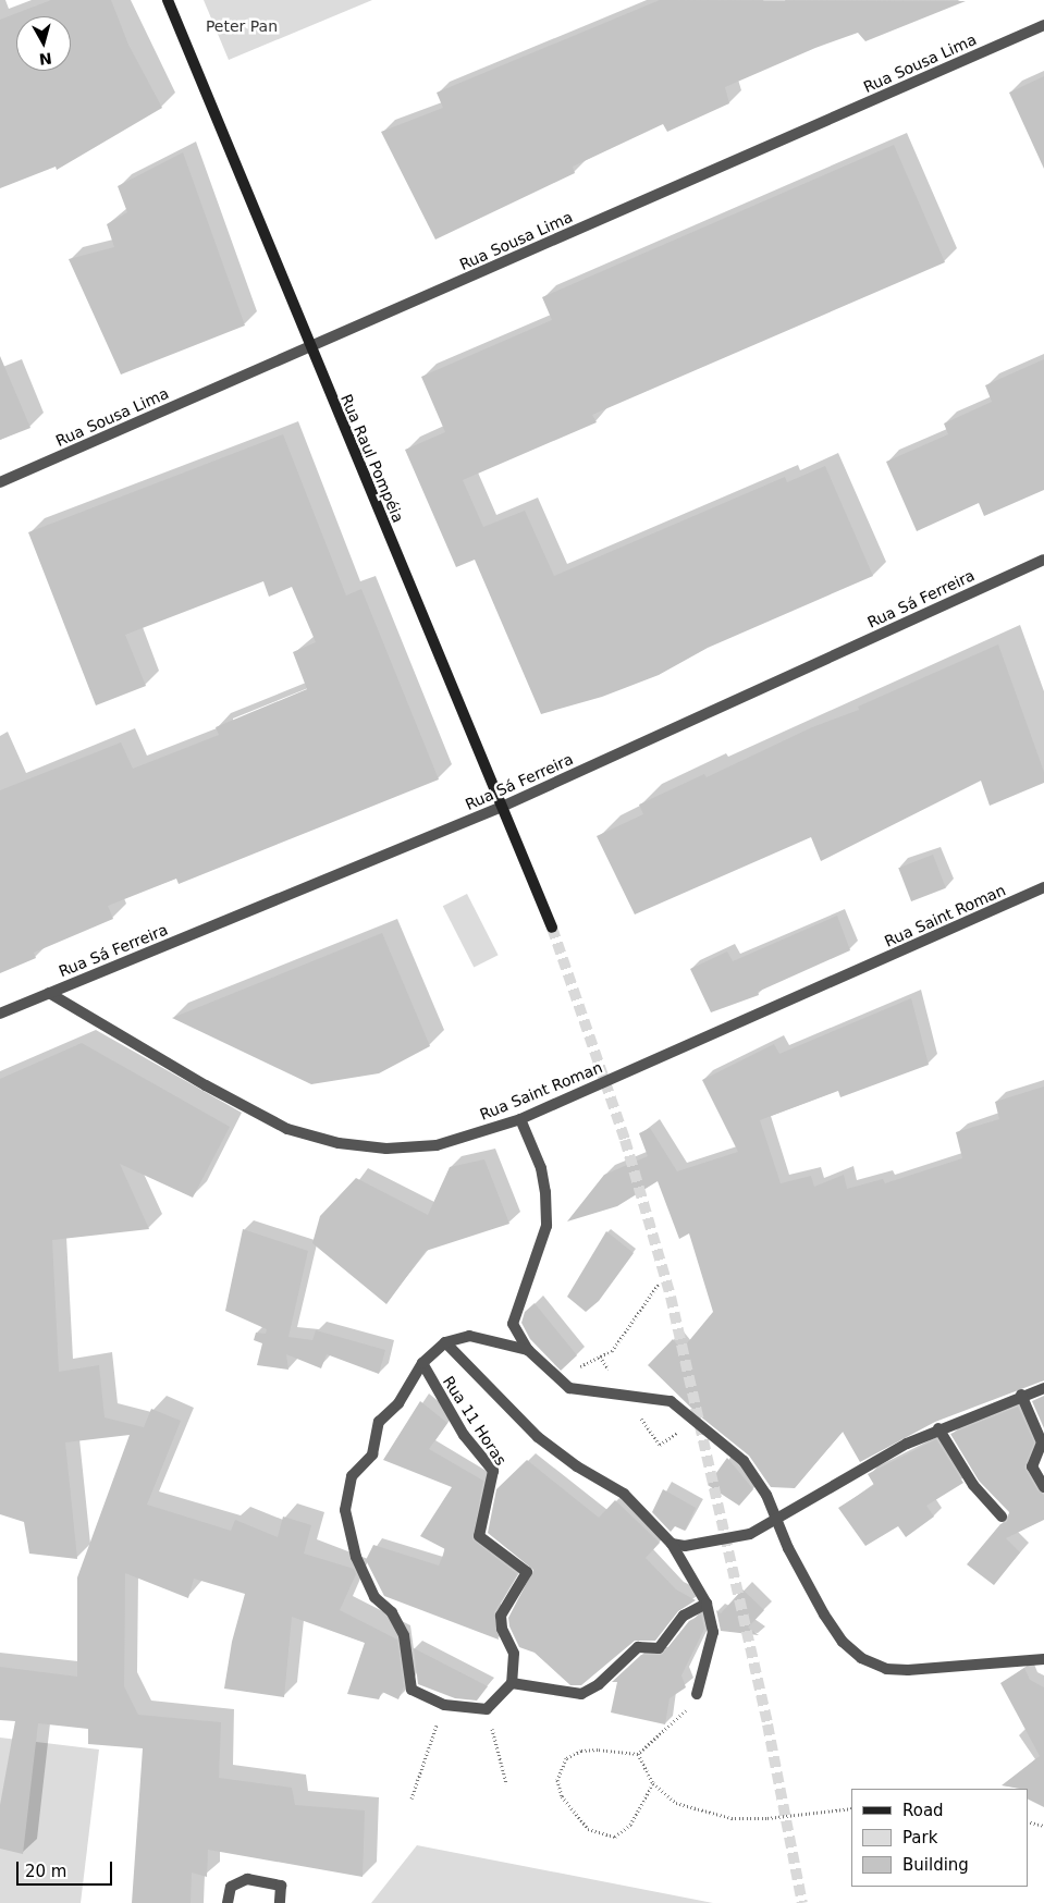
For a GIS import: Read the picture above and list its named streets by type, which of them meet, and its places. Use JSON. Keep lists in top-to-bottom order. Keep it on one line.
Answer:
{"streets":{"main road":["Rua Raul Pompéia"],"street":["Rua Sousa Lima","Rua Sá Ferreira","Rua Saint Roman","Rua 11 Horas"]},"crossings":[["Rua Sousa Lima","Rua Raul Pompéia"],["Rua Raul Pompéia","Rua Sá Ferreira"],["Rua Sá Ferreira","Rua Saint Roman"]],"parks":["Peter Pan"],"legend":["Road","Park","Building"],"scale_bar":"20 m","north":"bottom"}
